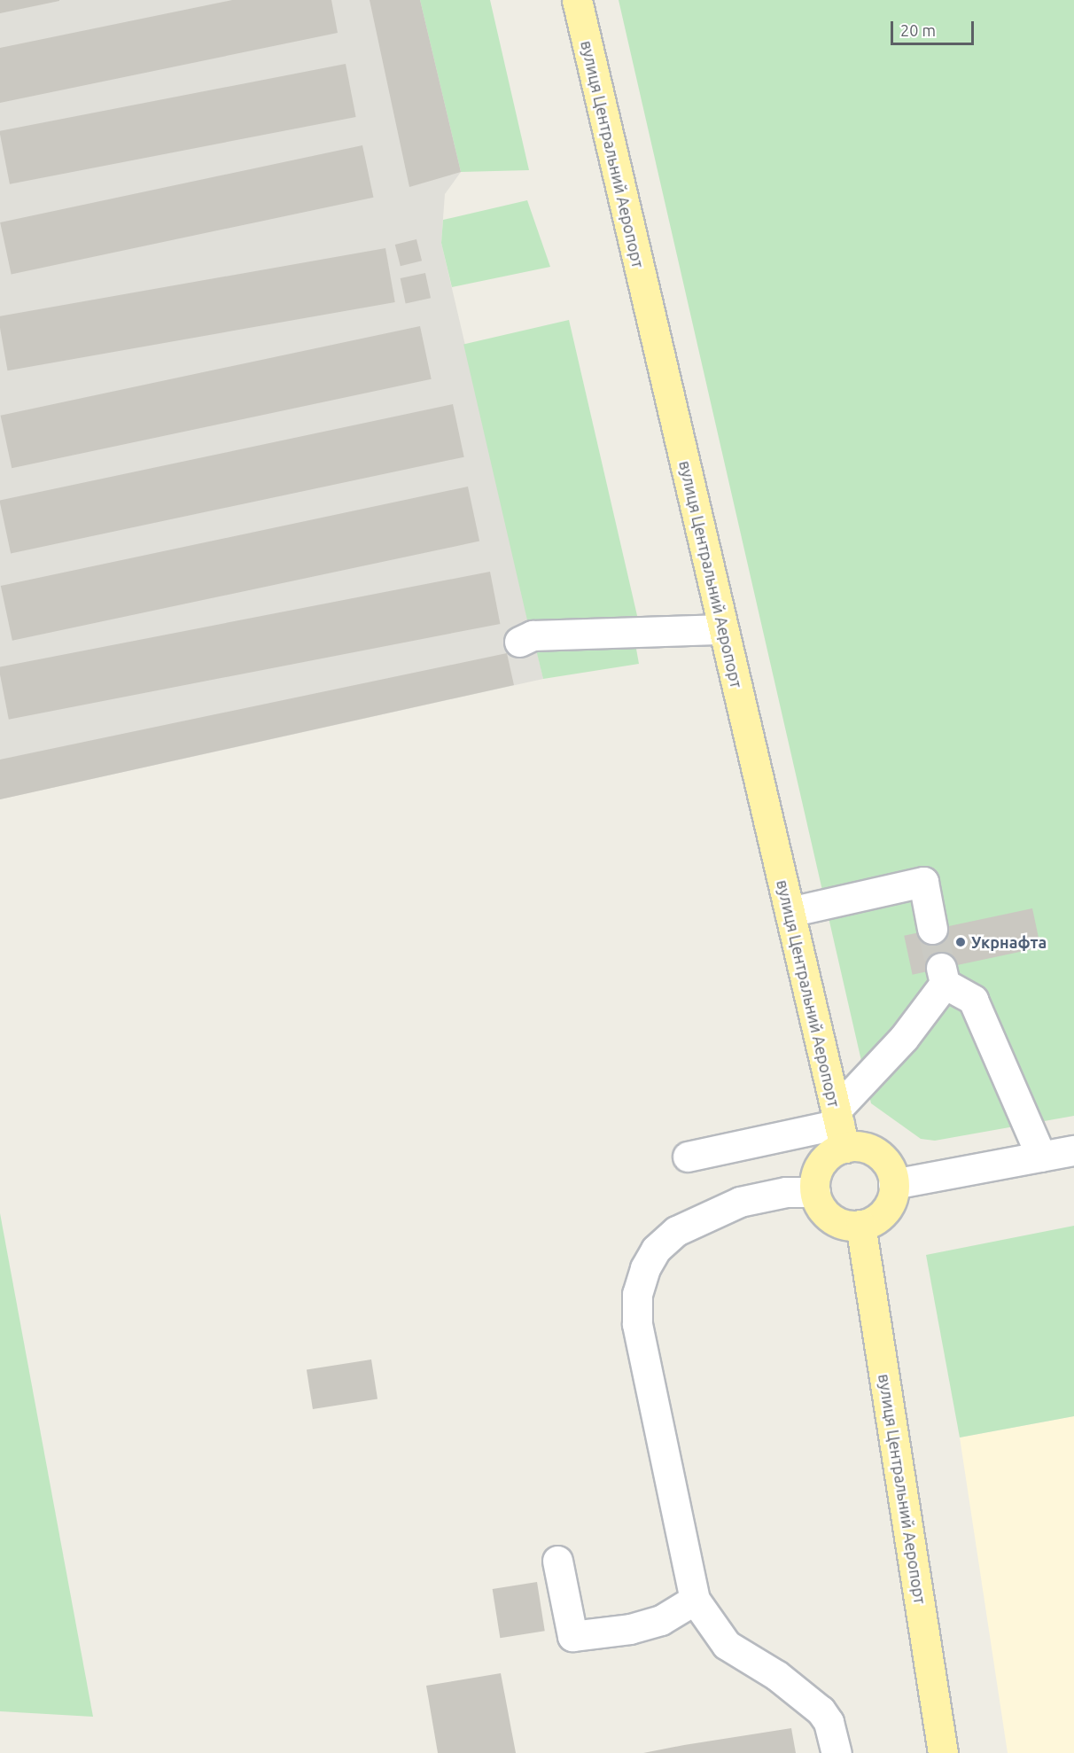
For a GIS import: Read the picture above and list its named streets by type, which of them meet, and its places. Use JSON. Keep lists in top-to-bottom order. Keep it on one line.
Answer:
{"streets":{"main road":["вулиця Центральний Аеропорт"]},"places":["Укрнафта"],"scale_bar":"20 m"}
